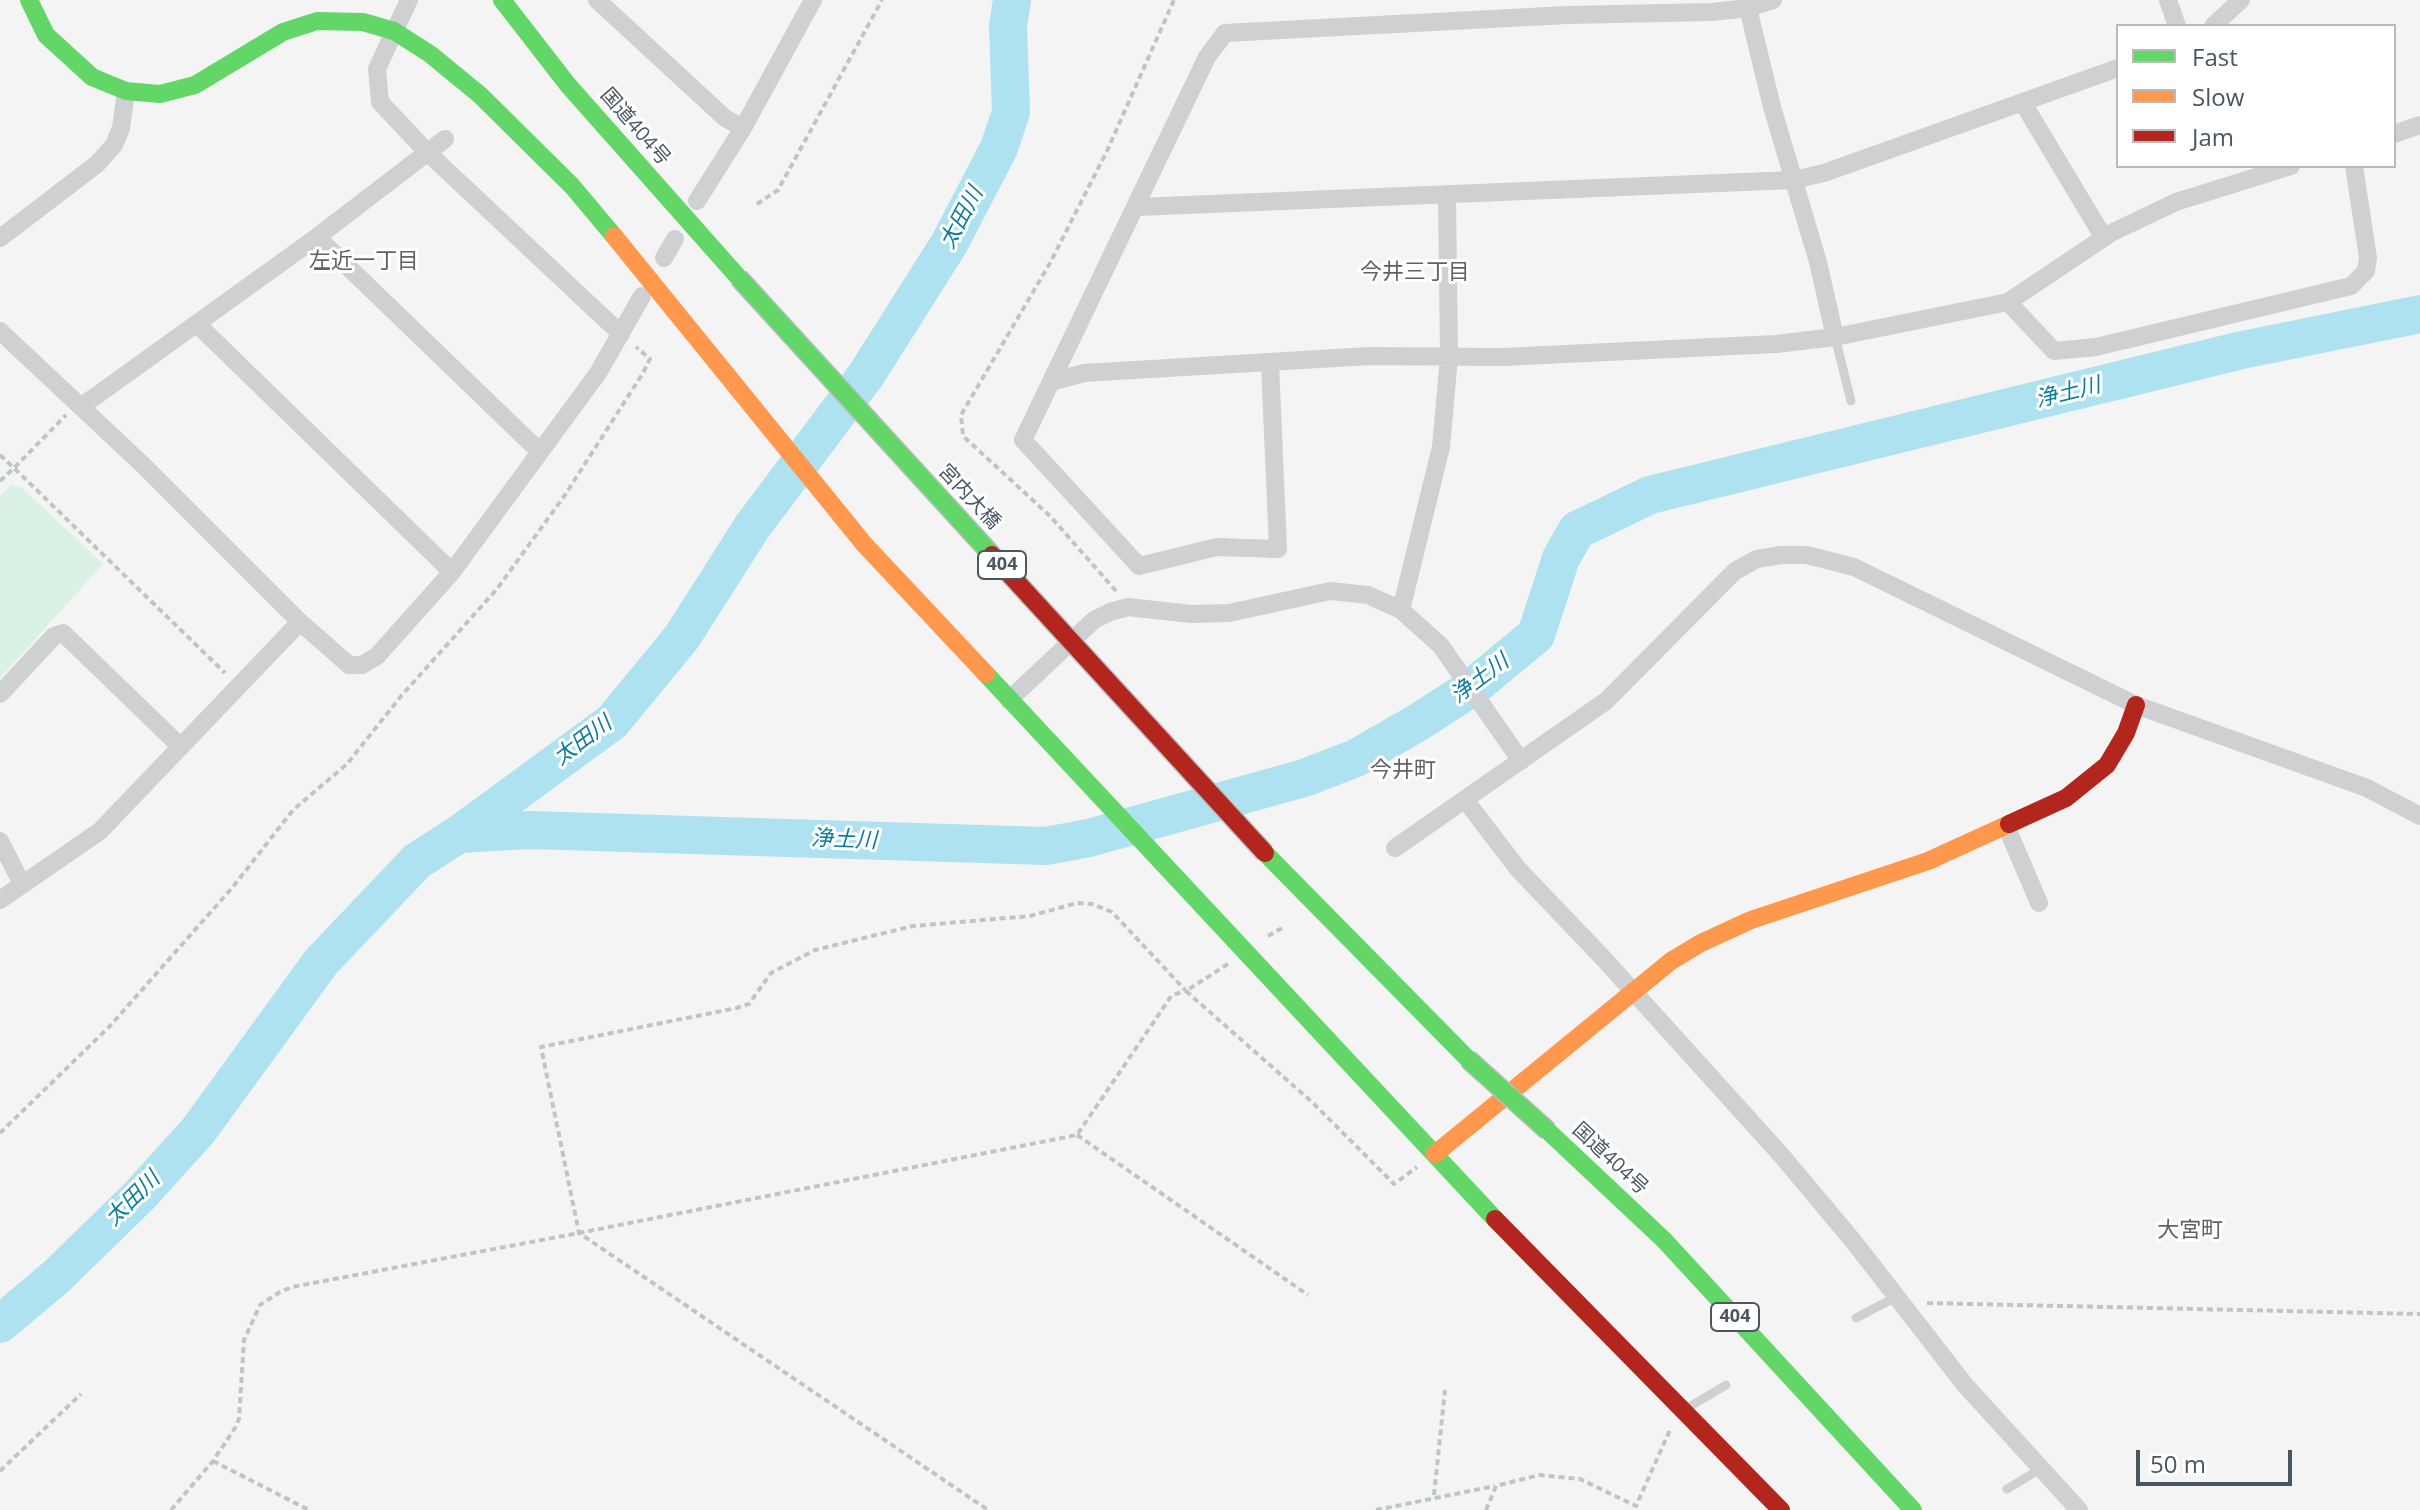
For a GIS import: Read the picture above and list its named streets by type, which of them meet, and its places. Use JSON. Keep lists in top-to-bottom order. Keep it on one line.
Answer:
{"streets":{"main road":["国道404号","宮内大橋","404"]},"crossings":[["国道404号","宮内大橋"]],"districts":["左近一丁目","今井三丁目","今井町","大宮町"],"water":["太田川","浄土川"],"legend":["Fast","Slow","Jam"],"scale_bar":"50 m"}
